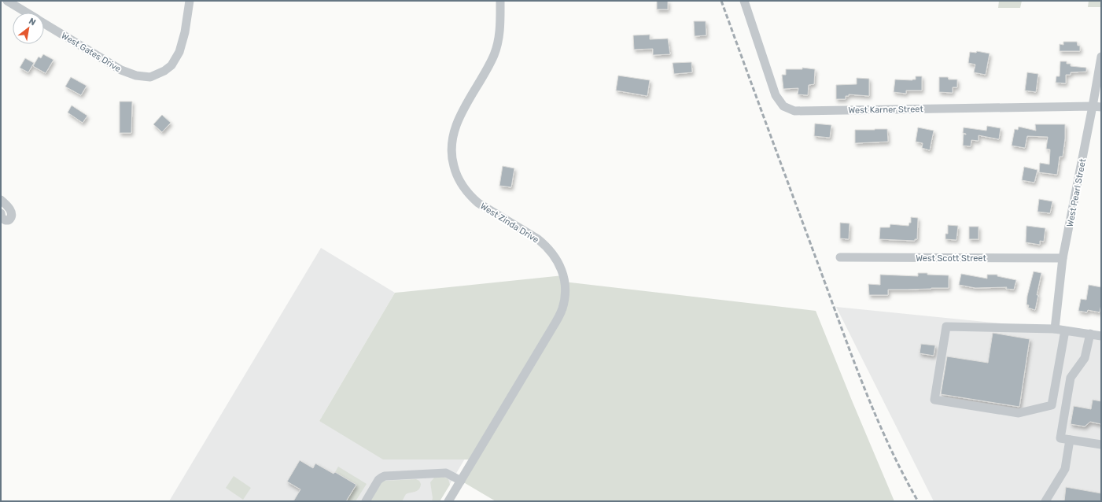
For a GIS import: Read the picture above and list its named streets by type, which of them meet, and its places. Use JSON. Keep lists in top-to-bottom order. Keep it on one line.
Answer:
{"streets":{"street":["West Gates Drive","West Karner Street","West Pearl Street","West Zinda Drive","West Scott Street"]},"crossings":[["West Karner Street","West Pearl Street"],["West Pearl Street","West Scott Street"]],"north":"top right"}
